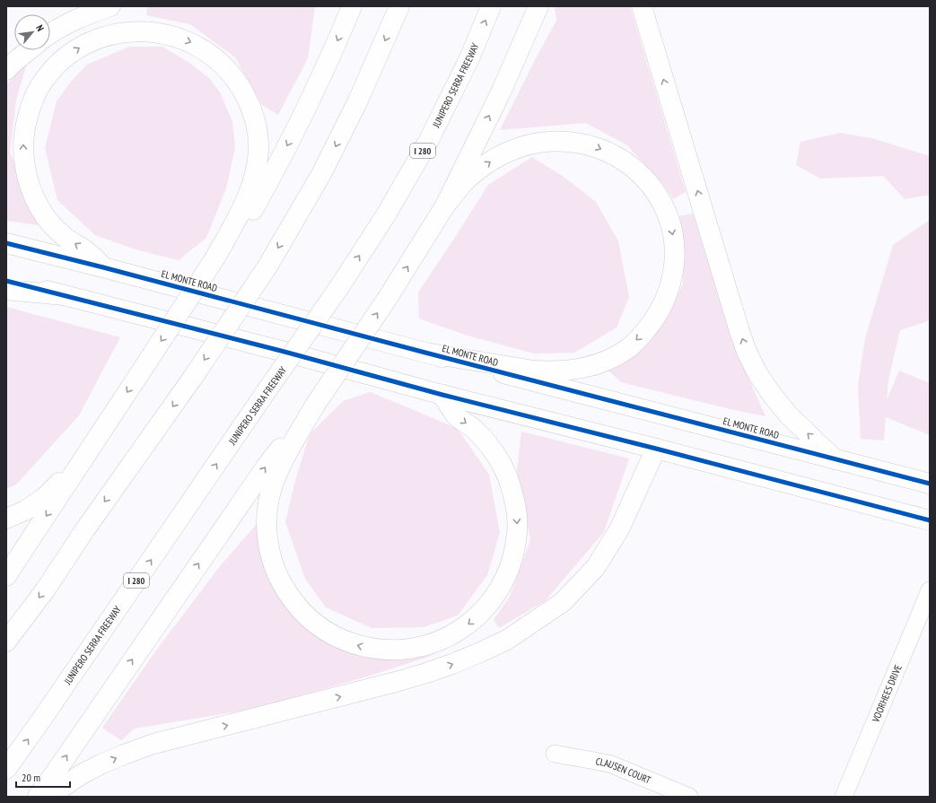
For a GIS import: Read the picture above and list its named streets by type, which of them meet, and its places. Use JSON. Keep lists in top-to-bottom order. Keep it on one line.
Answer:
{"streets":{"main road":["JUNIPERO SERRA FREEWAY","I 280","EL MONTE ROAD"],"street":["VOORHEES DRIVE","CLAUSEN COURT"]},"scale_bar":"20 m","north":"top right"}
